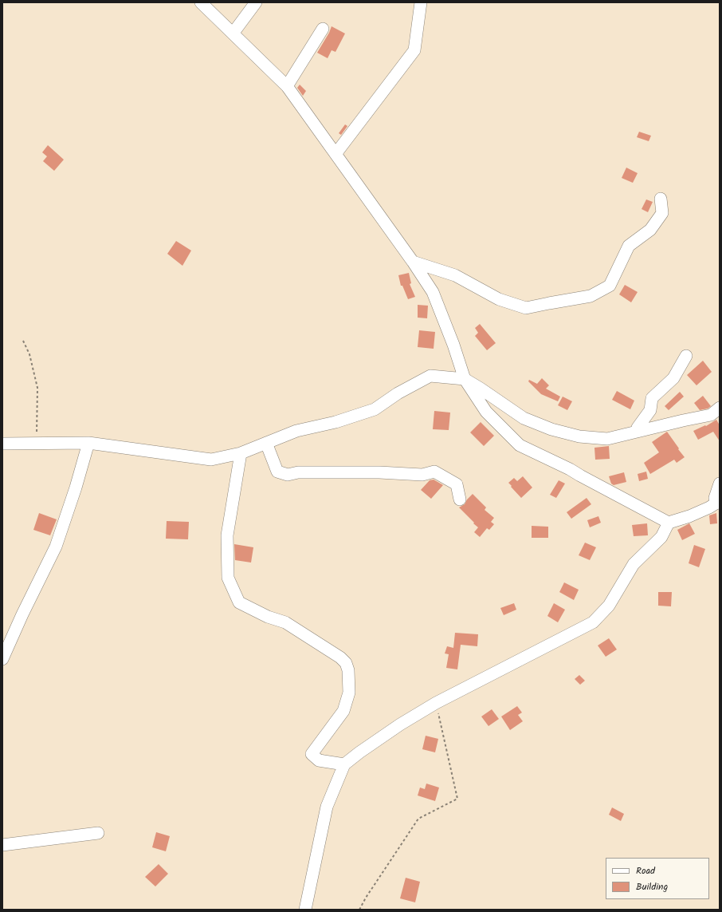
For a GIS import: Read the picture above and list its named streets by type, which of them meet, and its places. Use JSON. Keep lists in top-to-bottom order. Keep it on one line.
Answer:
{"legend":["Road","Building"]}
